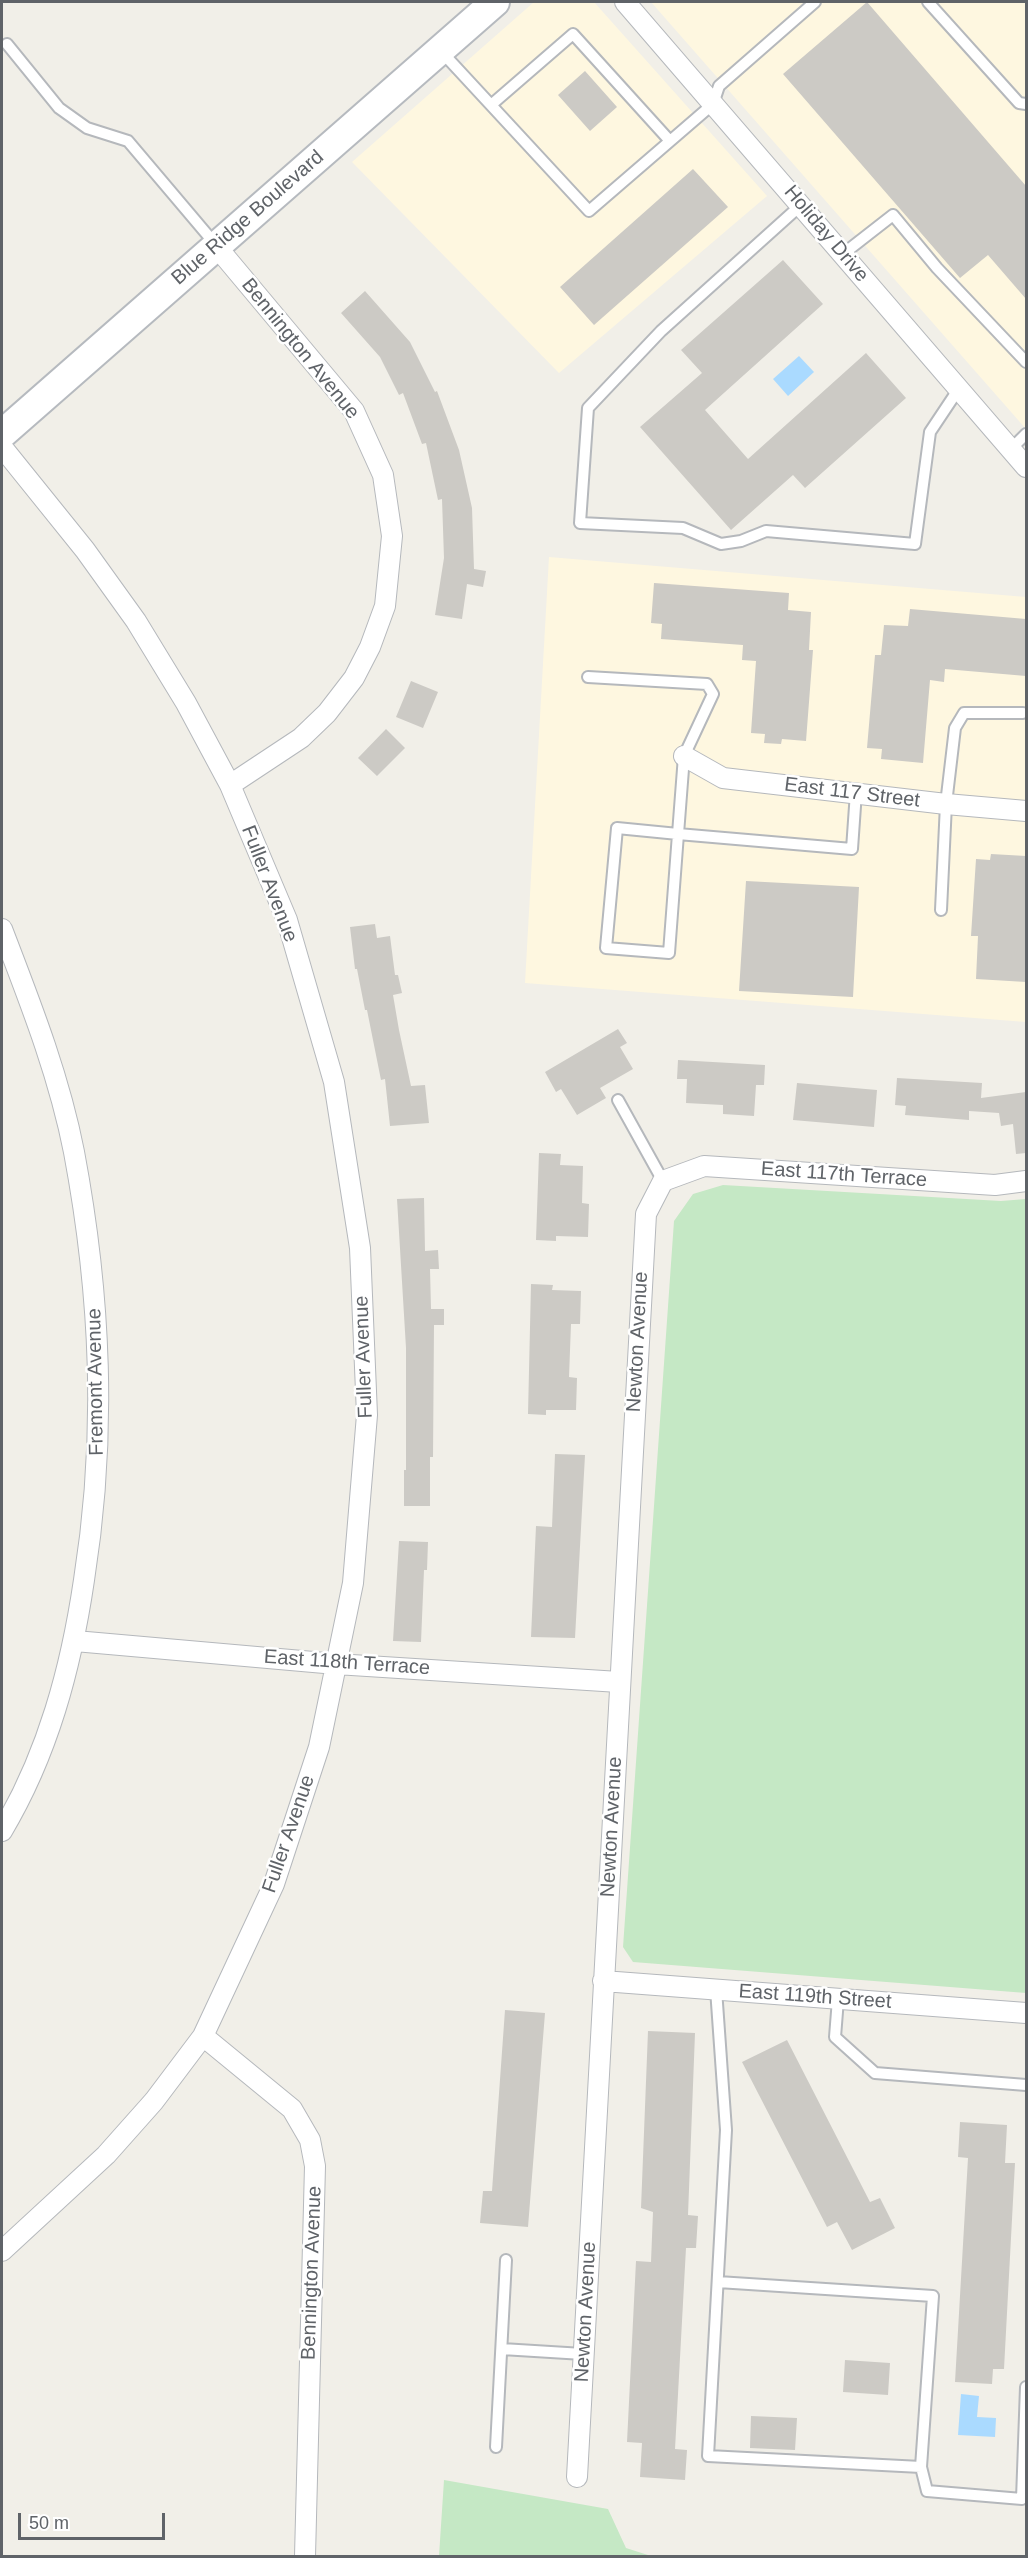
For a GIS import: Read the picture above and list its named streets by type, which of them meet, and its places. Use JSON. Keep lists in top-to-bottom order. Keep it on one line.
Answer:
{"streets":{"main road":["Blue Ridge Boulevard"],"street":["Holiday Drive","Bennington Avenue","East 117 Street","Fuller Avenue","East 117th Terrace","Newton Avenue","Fremont Avenue","East 118th Terrace","East 119th Street"]},"crossings":[["Blue Ridge Boulevard","Bennington Avenue"],["Bennington Avenue","Fuller Avenue"],["Fuller Avenue","East 118th Terrace"],["East 117th Terrace","Newton Avenue"],["Newton Avenue","East 118th Terrace"],["Newton Avenue","East 119th Street"],["Fremont Avenue","East 118th Terrace"]],"scale_bar":"50 m"}
